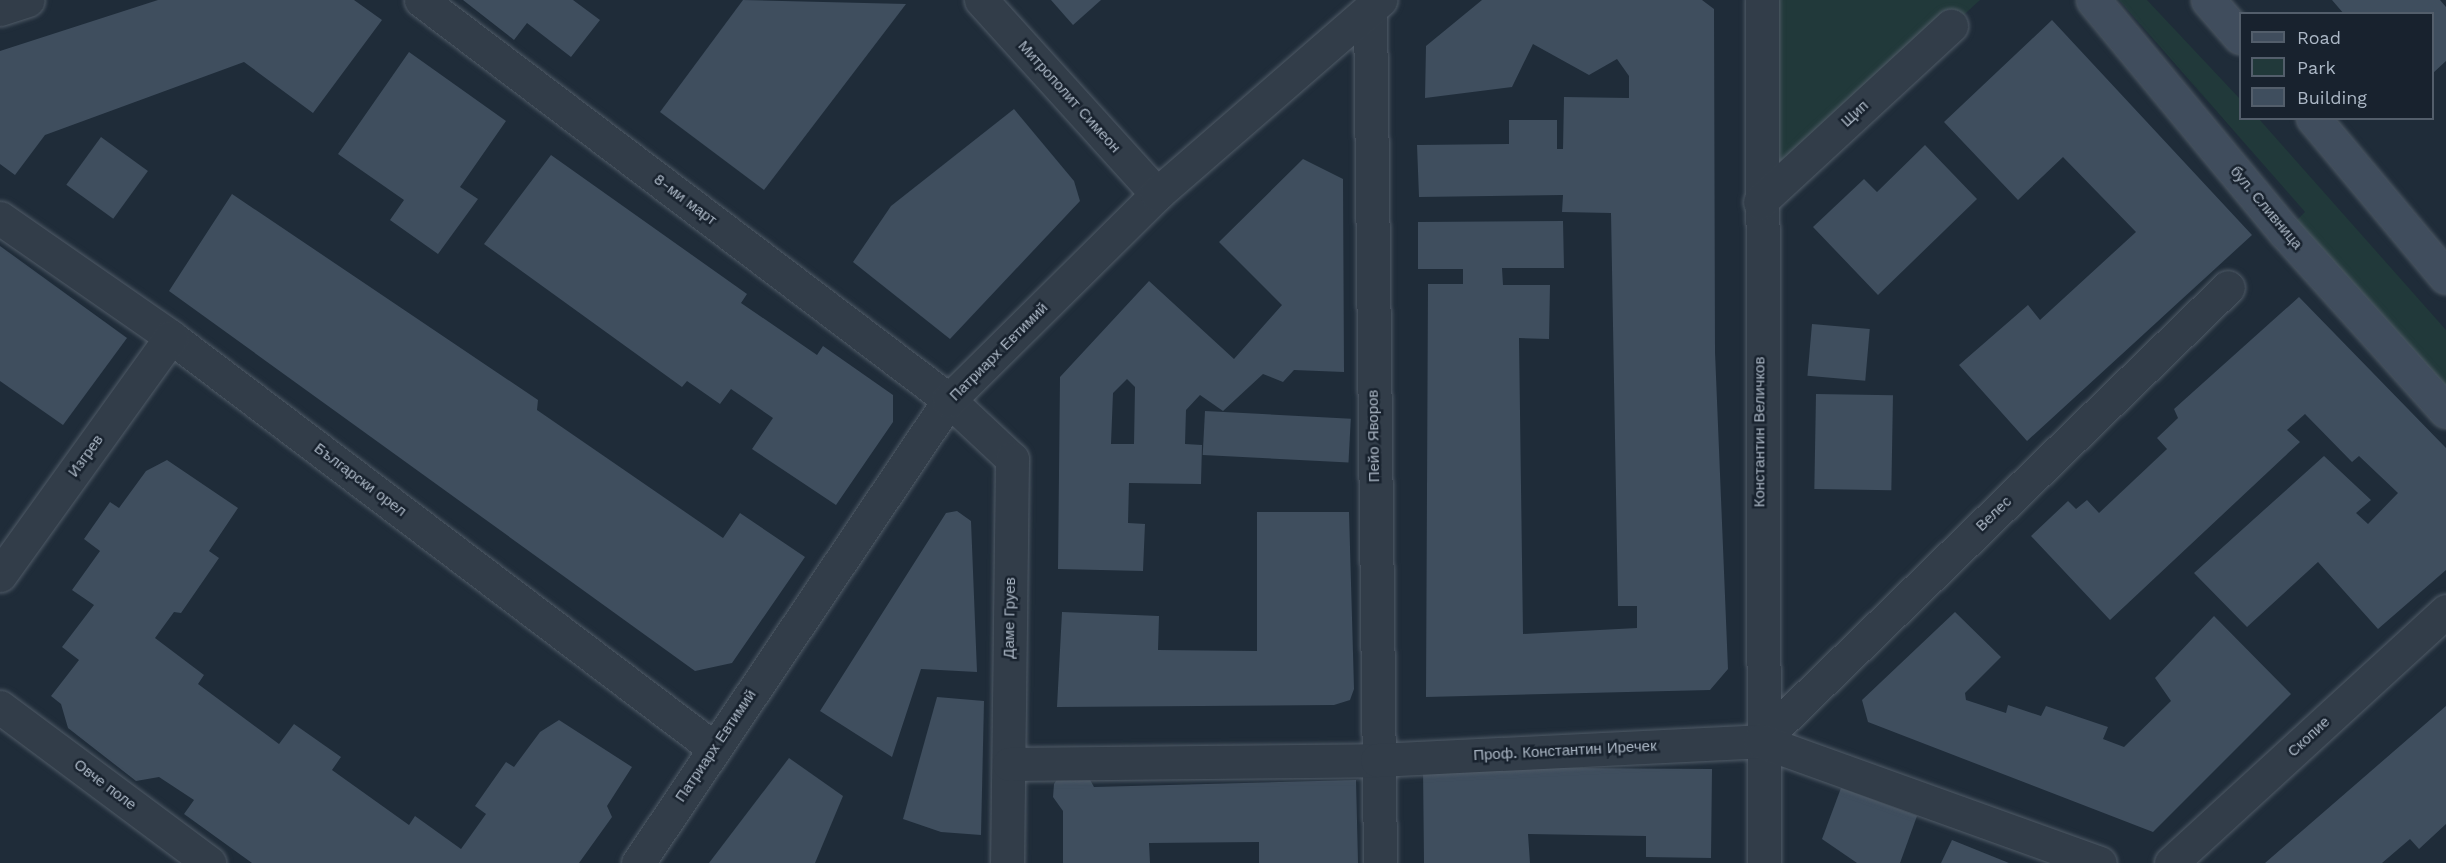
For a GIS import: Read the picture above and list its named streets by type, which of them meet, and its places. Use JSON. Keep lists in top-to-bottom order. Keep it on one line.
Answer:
{"streets":{"main road":["бул. Сливница"],"street":["Митрополит Симеон","Щип","8-ми март","Патриарх Евтимий","Константин Величков","Пейо Яворов","Изгрев","Български орел","Велес","Даме Груев","Скопие","Проф. Константин Иречек","Овче поле"]},"crossings":[["Митрополит Симеон","Патриарх Евтимий"],["Щип","Константин Величков"],["8-ми март","Патриарх Евтимий"],["8-ми март","Даме Груев"],["Патриарх Евтимий","Пейо Яворов"],["Патриарх Евтимий","Български орел"],["Патриарх Евтимий","Даме Груев"],["Константин Величков","Велес"],["Константин Величков","Проф. Константин Иречек"],["Пейо Яворов","Проф. Константин Иречек"],["Изгрев","Български орел"],["Велес","Проф. Константин Иречек"],["Даме Груев","Проф. Константин Иречек"]],"legend":["Road","Park","Building"]}
